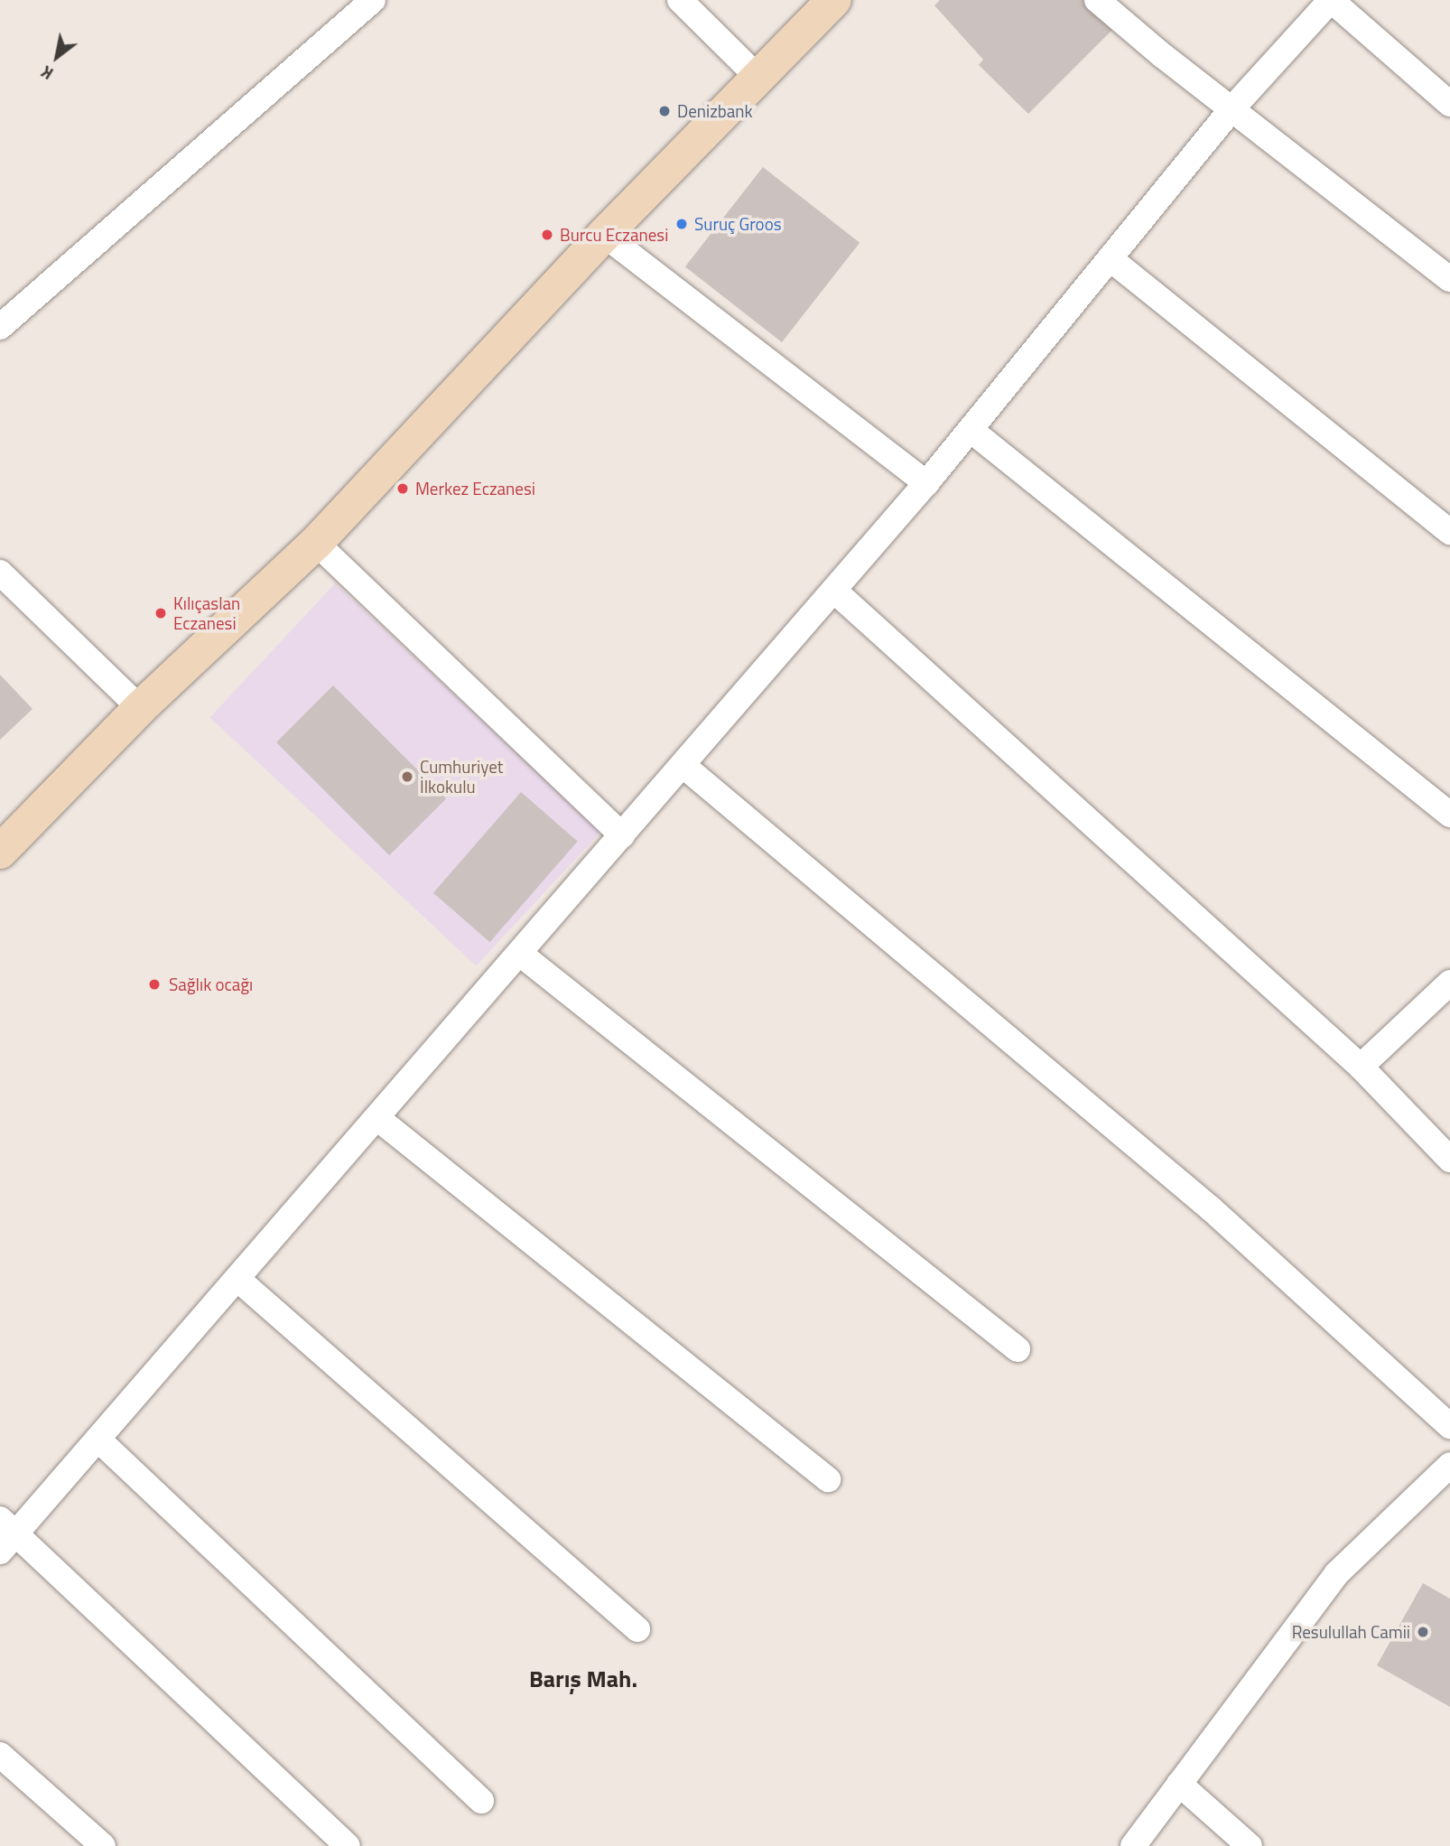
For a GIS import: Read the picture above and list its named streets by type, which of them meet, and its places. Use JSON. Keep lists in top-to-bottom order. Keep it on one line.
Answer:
{"districts":["Barış Mah."],"places":["Denizbank","Suruç Groos","Burcu Eczanesi","Merkez Eczanesi","Kılıçaslan Eczanesi","Cumhuriyet İlkokulu","Sağlık ocağı","Resulullah Camii"],"north":"bottom left"}
